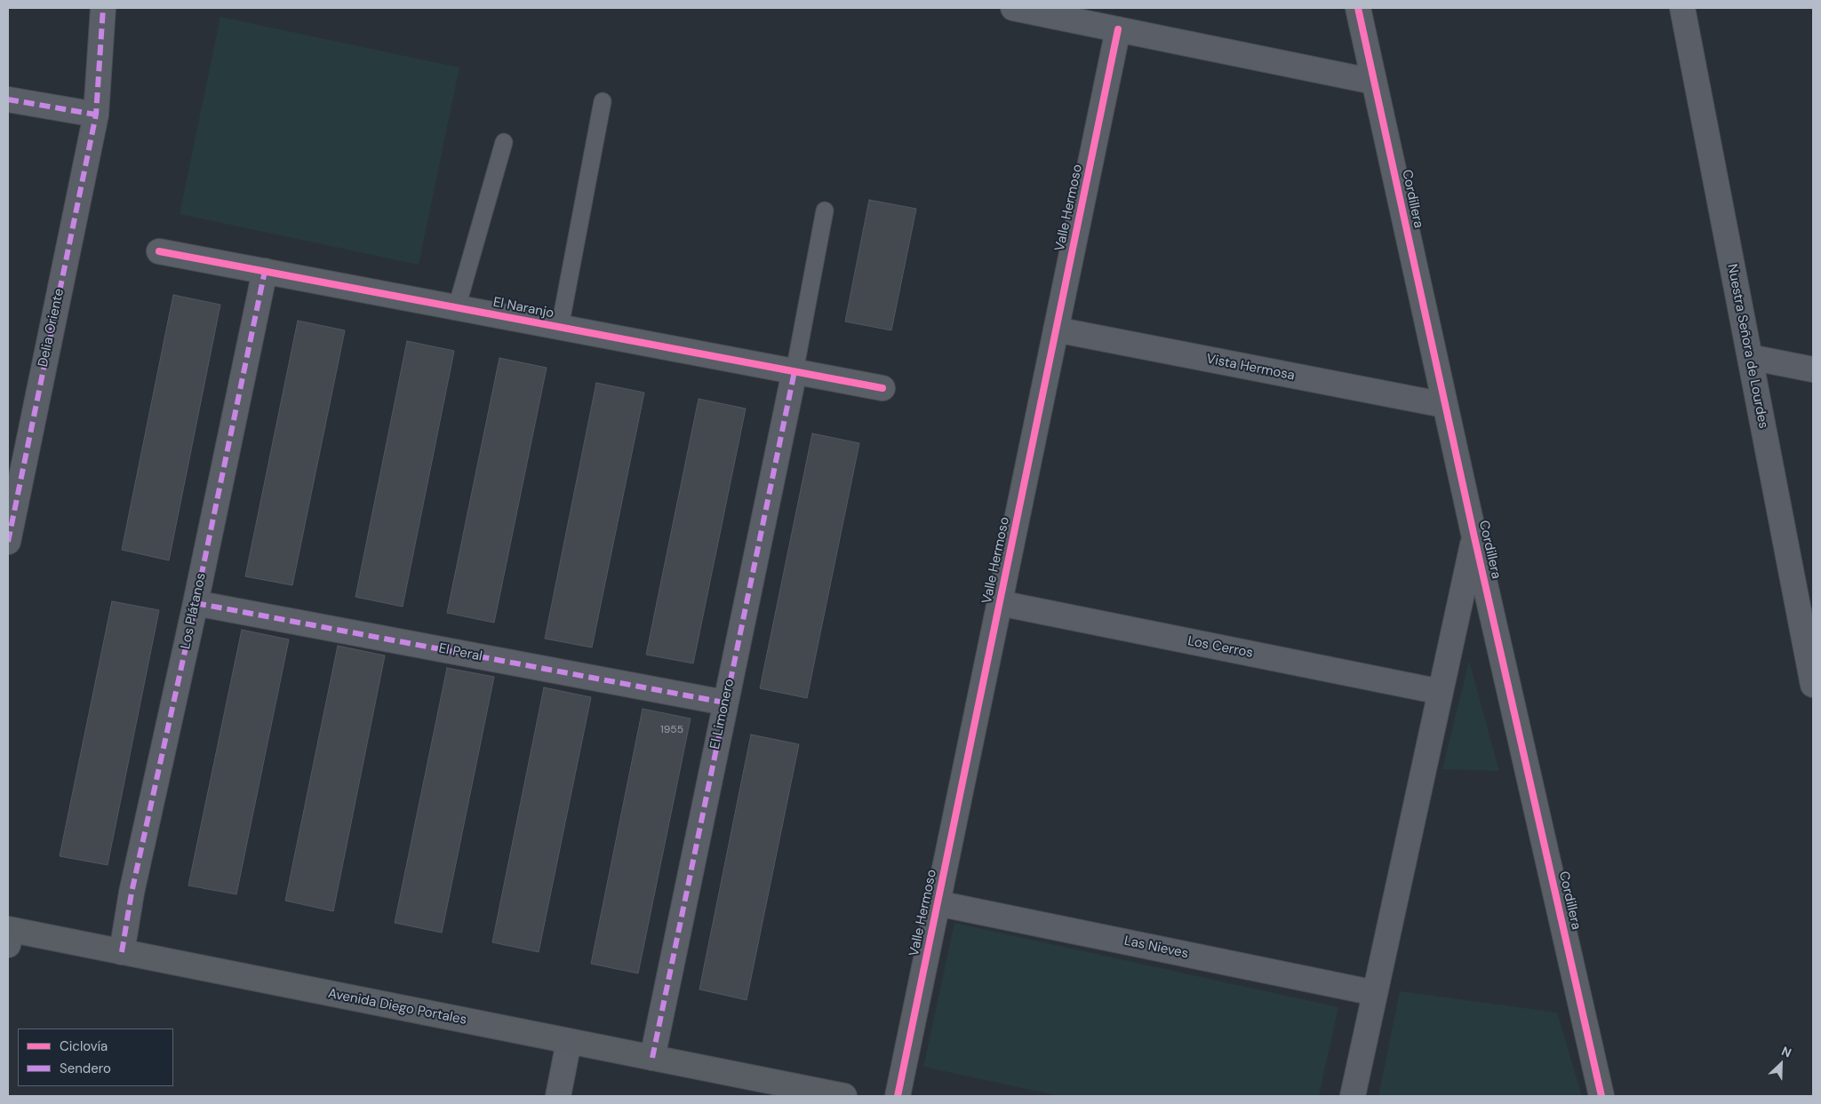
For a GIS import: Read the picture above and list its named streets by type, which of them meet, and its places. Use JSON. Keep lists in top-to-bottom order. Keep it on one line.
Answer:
{"streets":{"main road":["Avenida Diego Portales"],"street":["Cordillera","Valle Hermoso","El Naranjo","Delia Oriente","Nuestra Señora de Lourdes","Vista Hermosa","Los Plátanos","Los Cerros","El Peral","El Limonero","Las Nieves"]},"crossings":[["Cordillera","Vista Hermosa"],["Cordillera","Los Cerros"],["Cordillera","Las Nieves"],["Valle Hermoso","Vista Hermosa"],["Valle Hermoso","Los Cerros"],["Valle Hermoso","Las Nieves"],["El Naranjo","Los Plátanos"],["El Naranjo","El Limonero"],["Los Plátanos","El Peral"],["Los Plátanos","Avenida Diego Portales"],["El Peral","El Limonero"],["El Limonero","Avenida Diego Portales"]],"house_numbers":["1955"],"legend":["Ciclovía","Sendero"],"north":"top right"}
